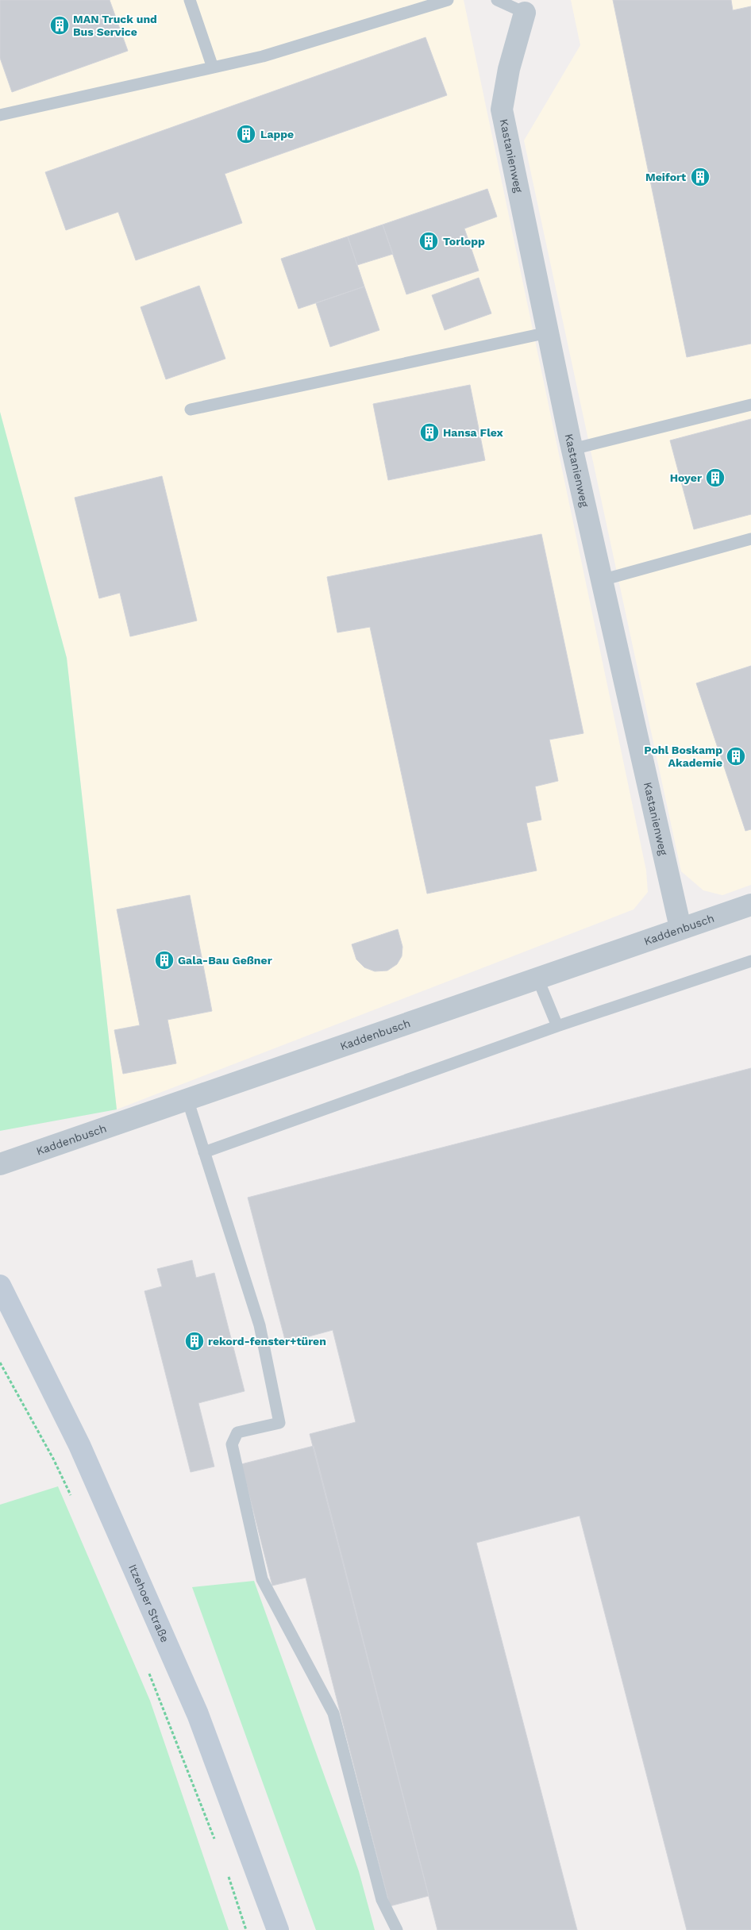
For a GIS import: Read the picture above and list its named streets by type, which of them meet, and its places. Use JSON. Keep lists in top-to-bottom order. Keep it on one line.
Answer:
{"streets":{"main road":["Itzehoer Straße"],"street":["Kastanienweg","Kaddenbusch"]},"crossings":[["Kastanienweg","Kaddenbusch"]],"places":{"building":["MAN Truck und Bus Service","Lappe","Meifort","Torlopp","Hansa Flex","Hoyer","Pohl Boskamp Akademie","Gala-Bau Geßner","rekord-fenster+türen"]}}
